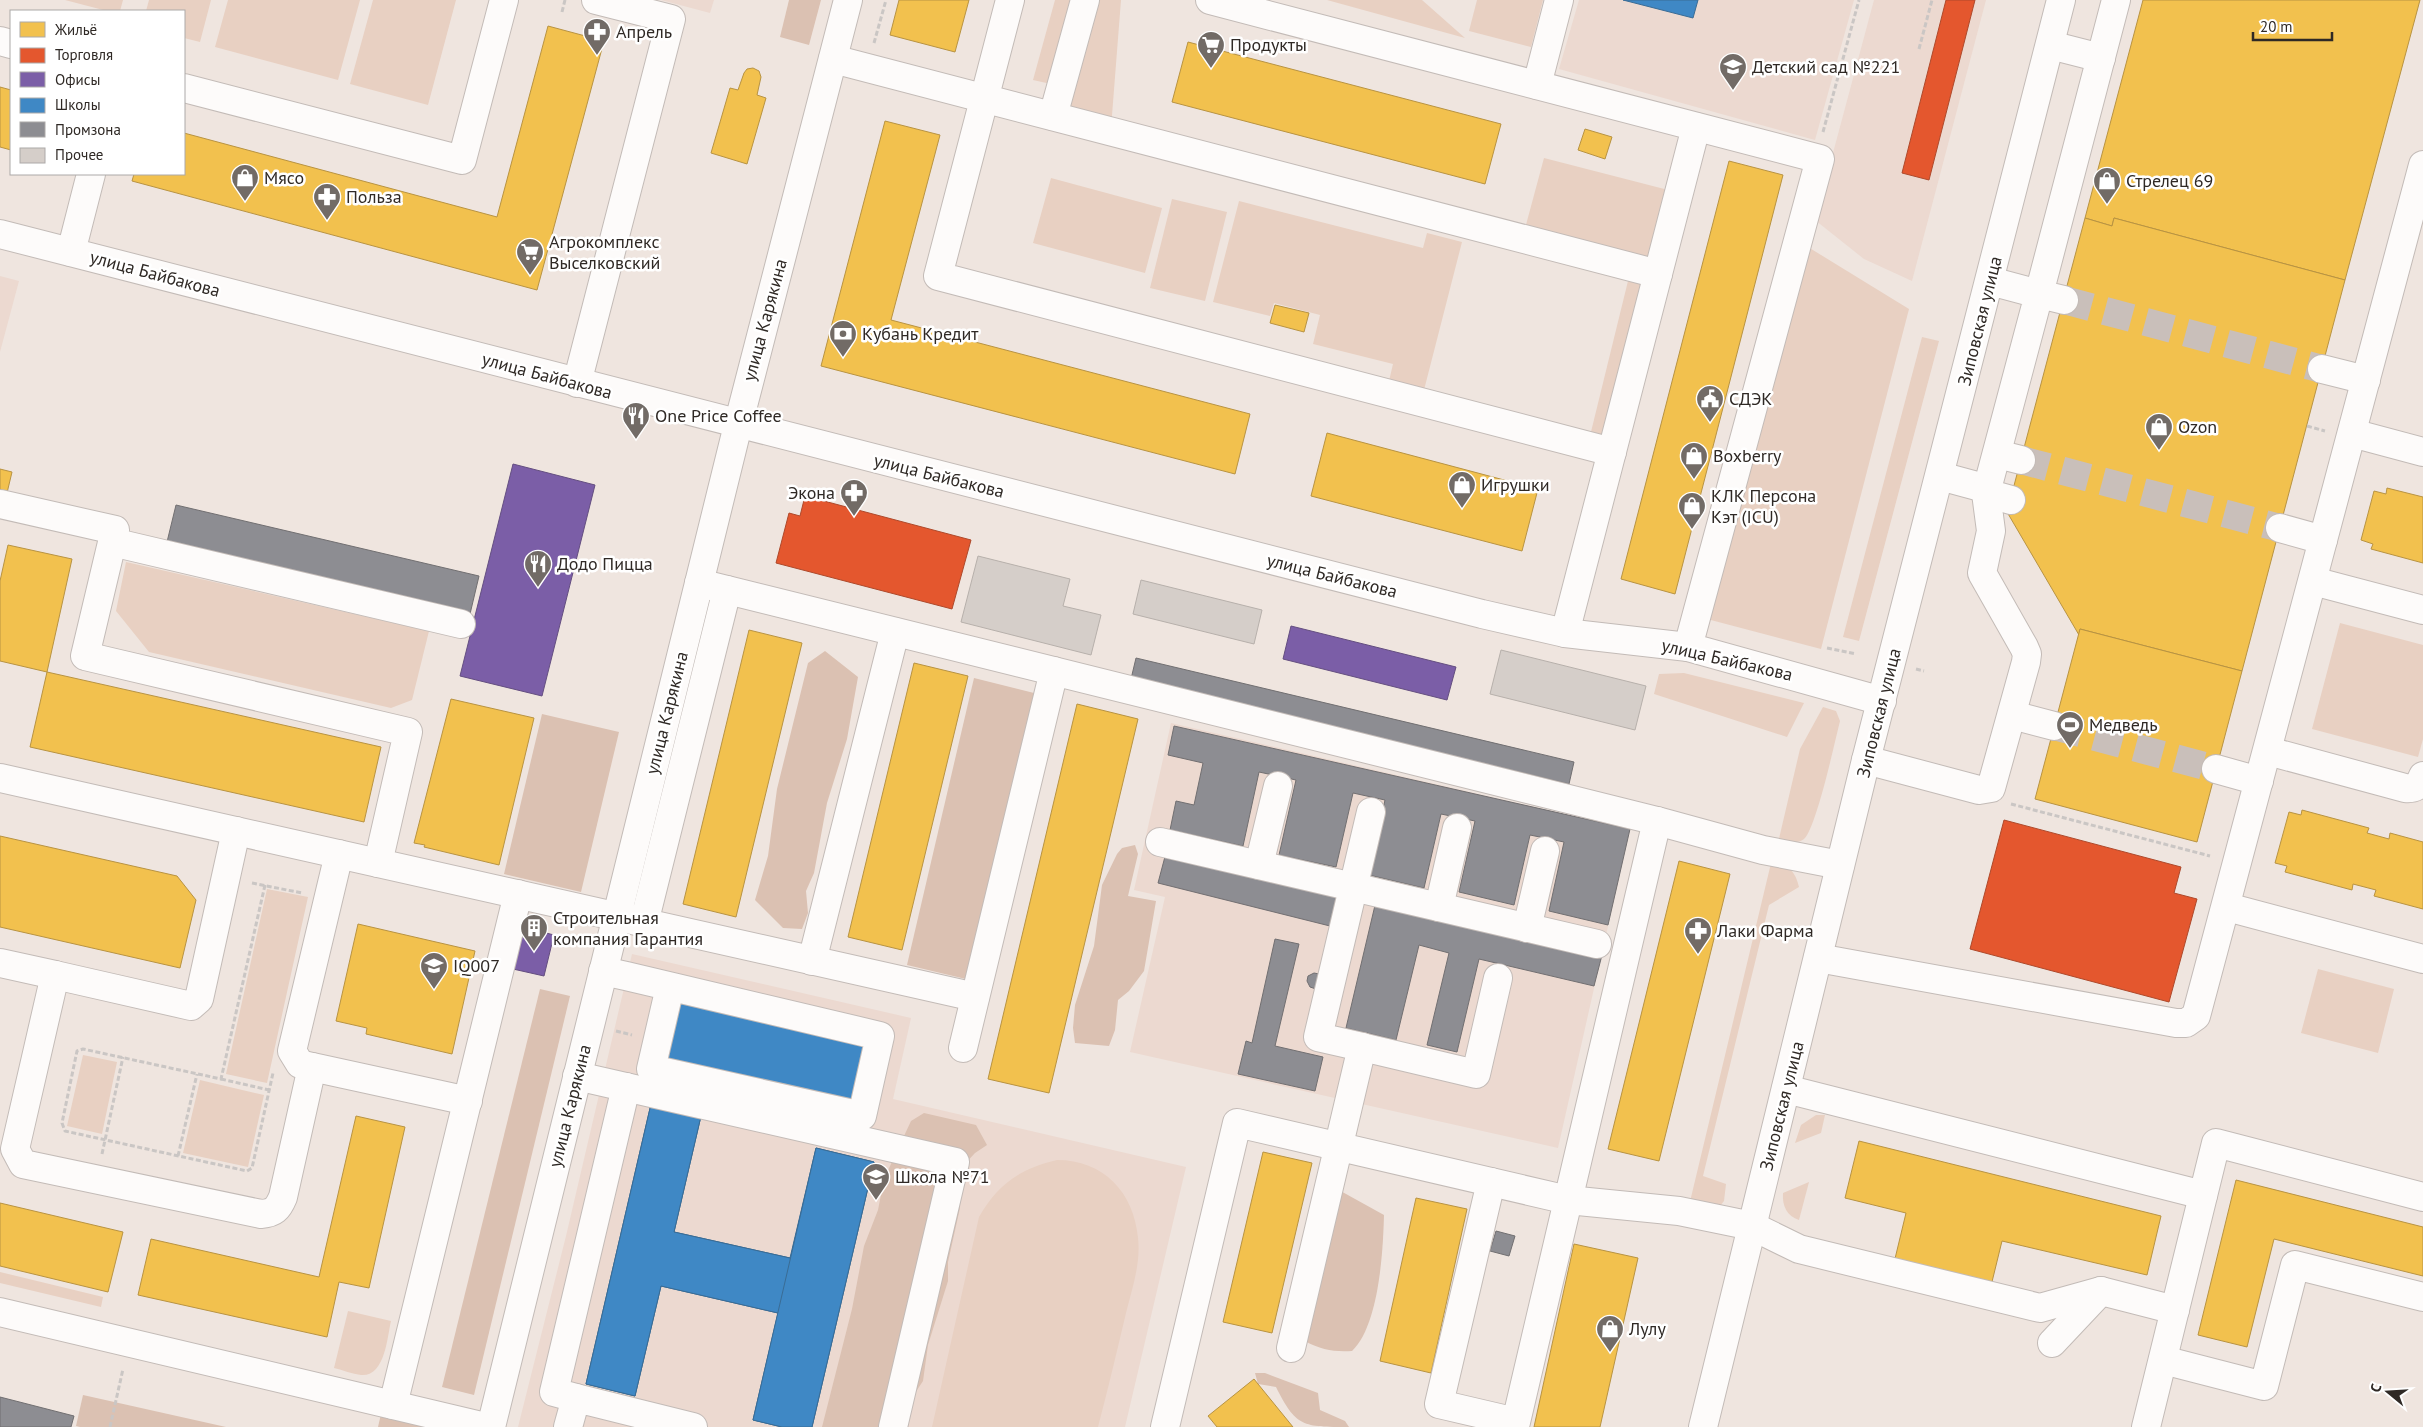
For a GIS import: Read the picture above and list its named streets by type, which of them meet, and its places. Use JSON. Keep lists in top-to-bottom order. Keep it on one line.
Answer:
{"streets":{"street":["улица Байбакова","улица Карякина","Зиповская улица"]},"crossings":[["улица Байбакова","улица Карякина"],["улица Байбакова","Зиповская улица"]],"places":{"pharmacy":["Апрель","Польза","Экона","Лаки Фарма"],"supermarket":["Продукты","Агрокомплекс Выселковский"],"school or university":["Детский сад №221","IQ007","Школа №71"],"shop":["Мясо","Стрелец 69","Ozon","Boxberry","Игрушки","КЛК Персона Кэт (ICU)","Лулу"],"bank":["Кубань Кредит"],"public building":["СДЭК"],"restaurant":["One Price Coffee","Додо Пицца"],"sports":["Медведь"],"building":["Строительная компания Гарантия"]},"legend":["Жильё","Торговля","Офисы","Школы","Промзона","Прочее"],"scale_bar":"20 m","north":"left"}
